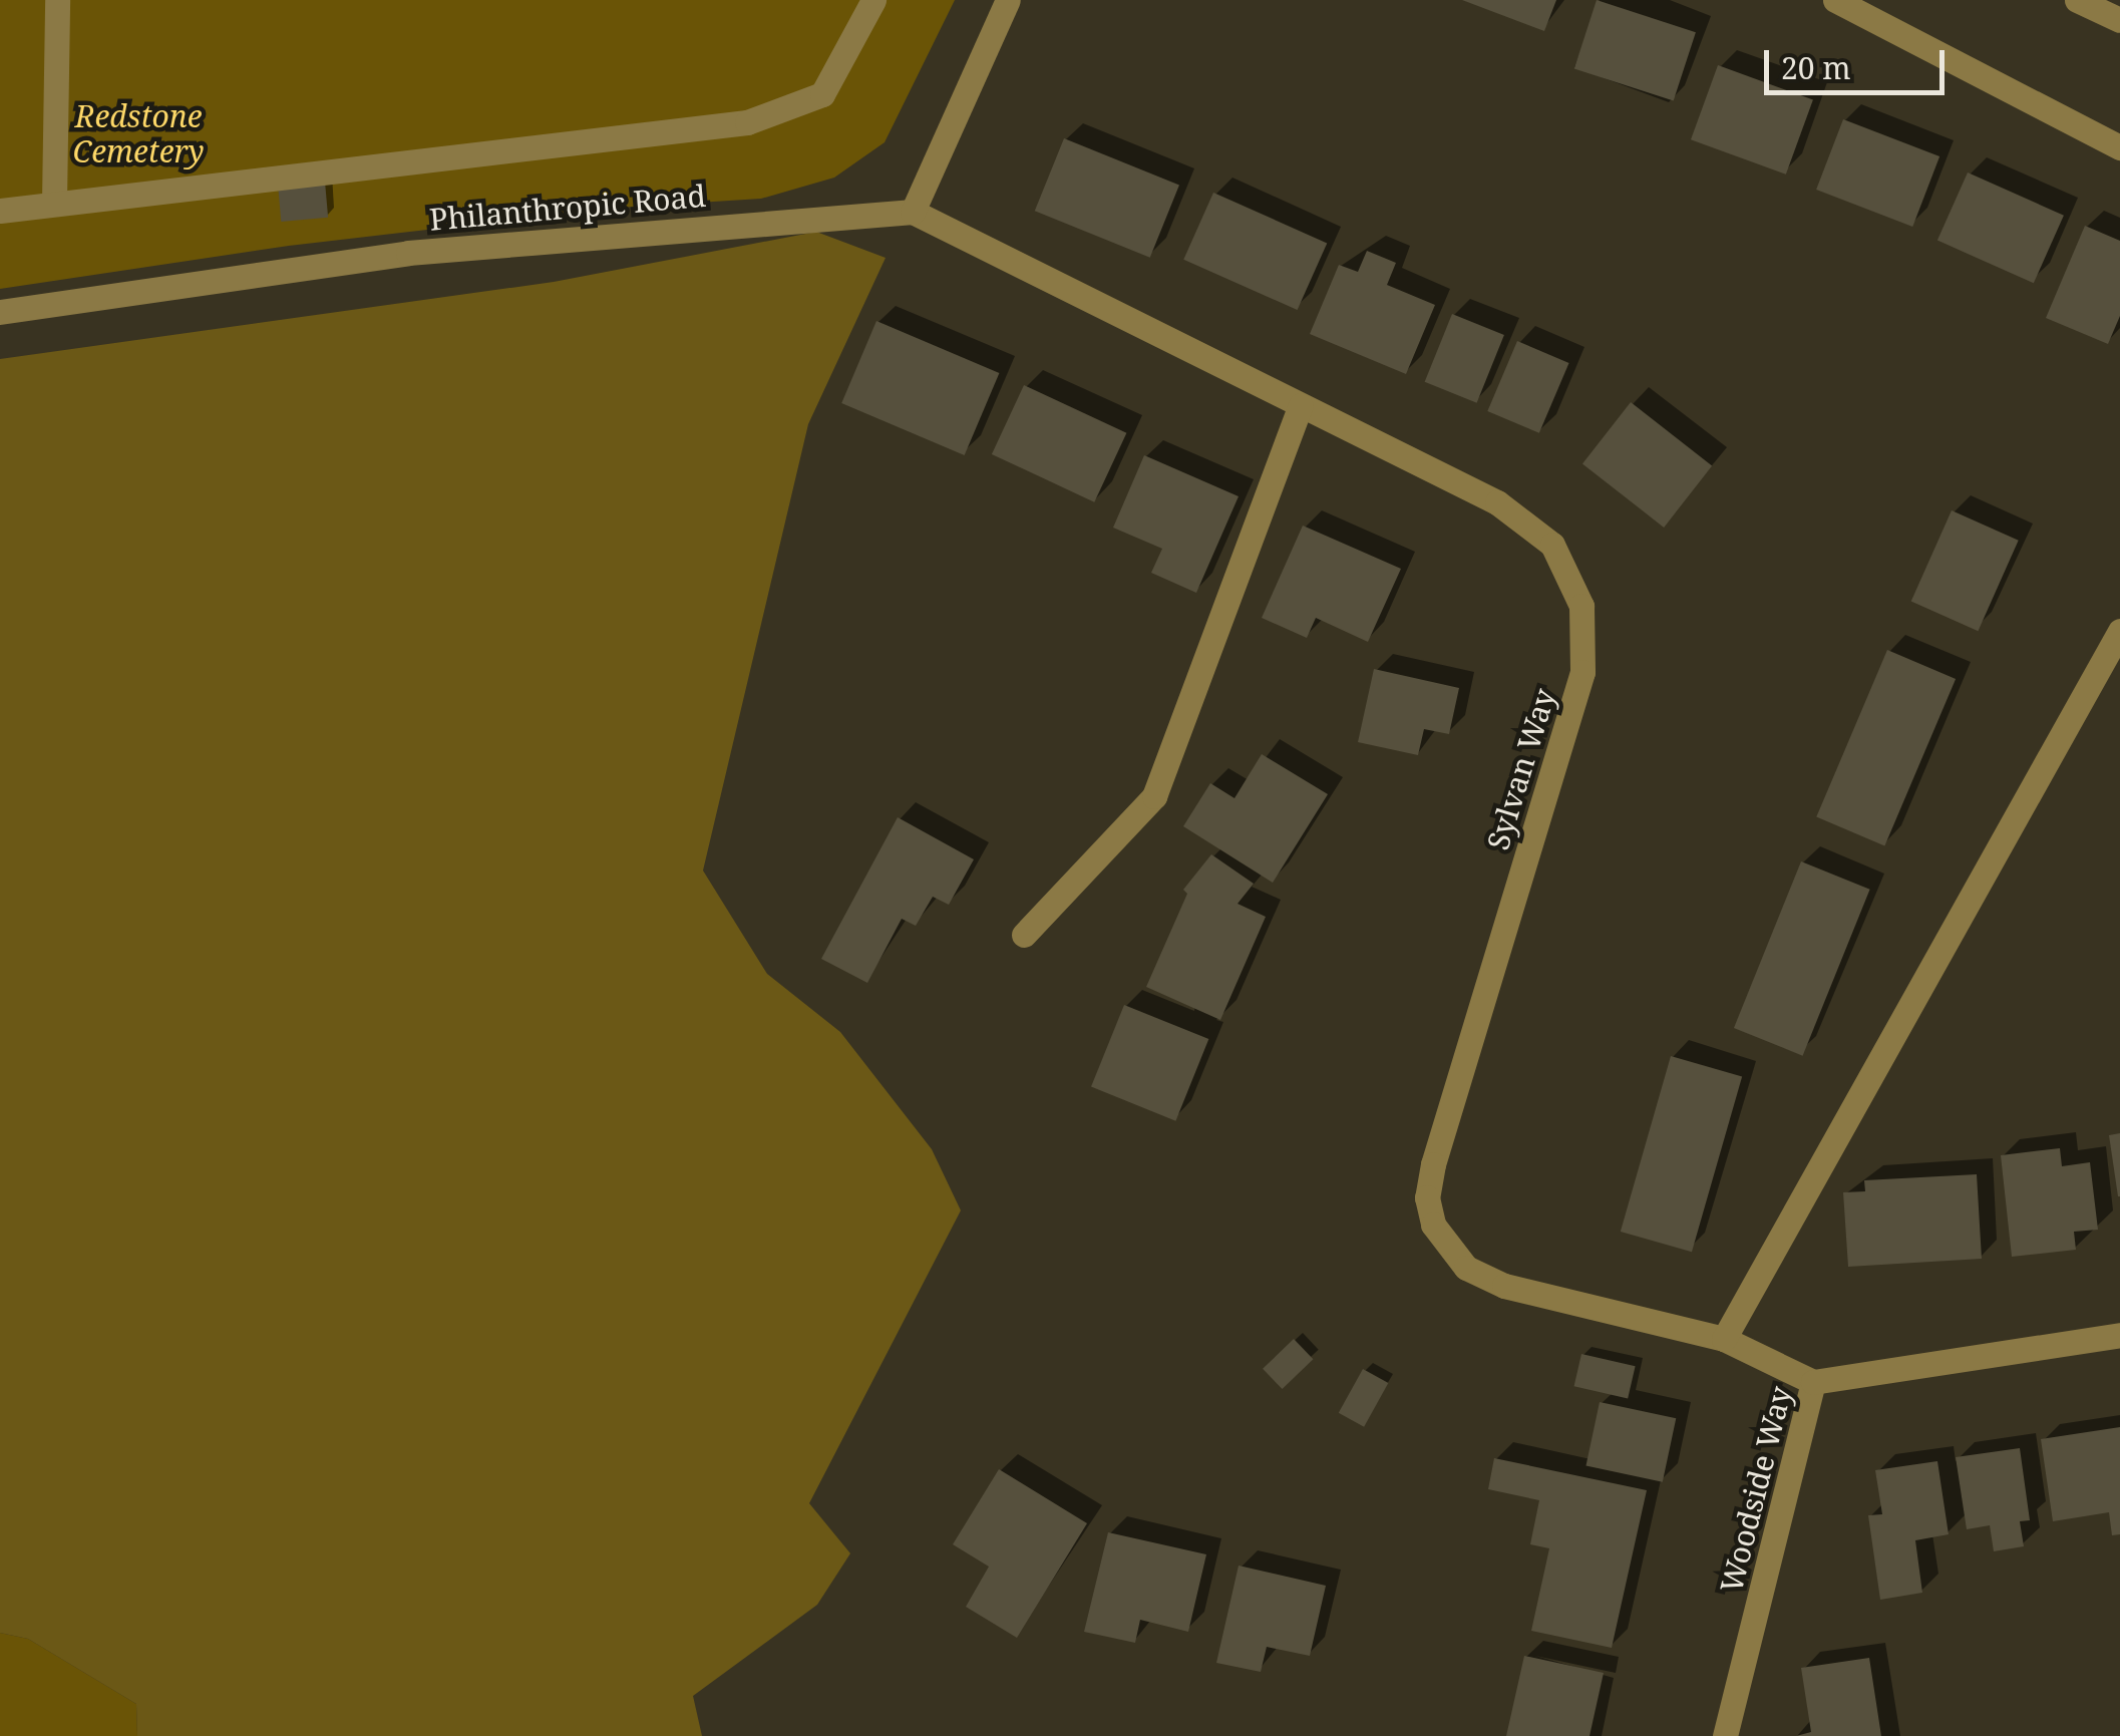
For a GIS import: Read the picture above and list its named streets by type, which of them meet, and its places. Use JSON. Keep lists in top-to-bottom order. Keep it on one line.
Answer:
{"streets":{"street":["Philanthropic Road","Sylvan Way","Woodside Way"]},"crossings":[["Philanthropic Road","Sylvan Way"],["Sylvan Way","Woodside Way"]],"parks":["Redstone Cemetery"],"scale_bar":"20 m"}
